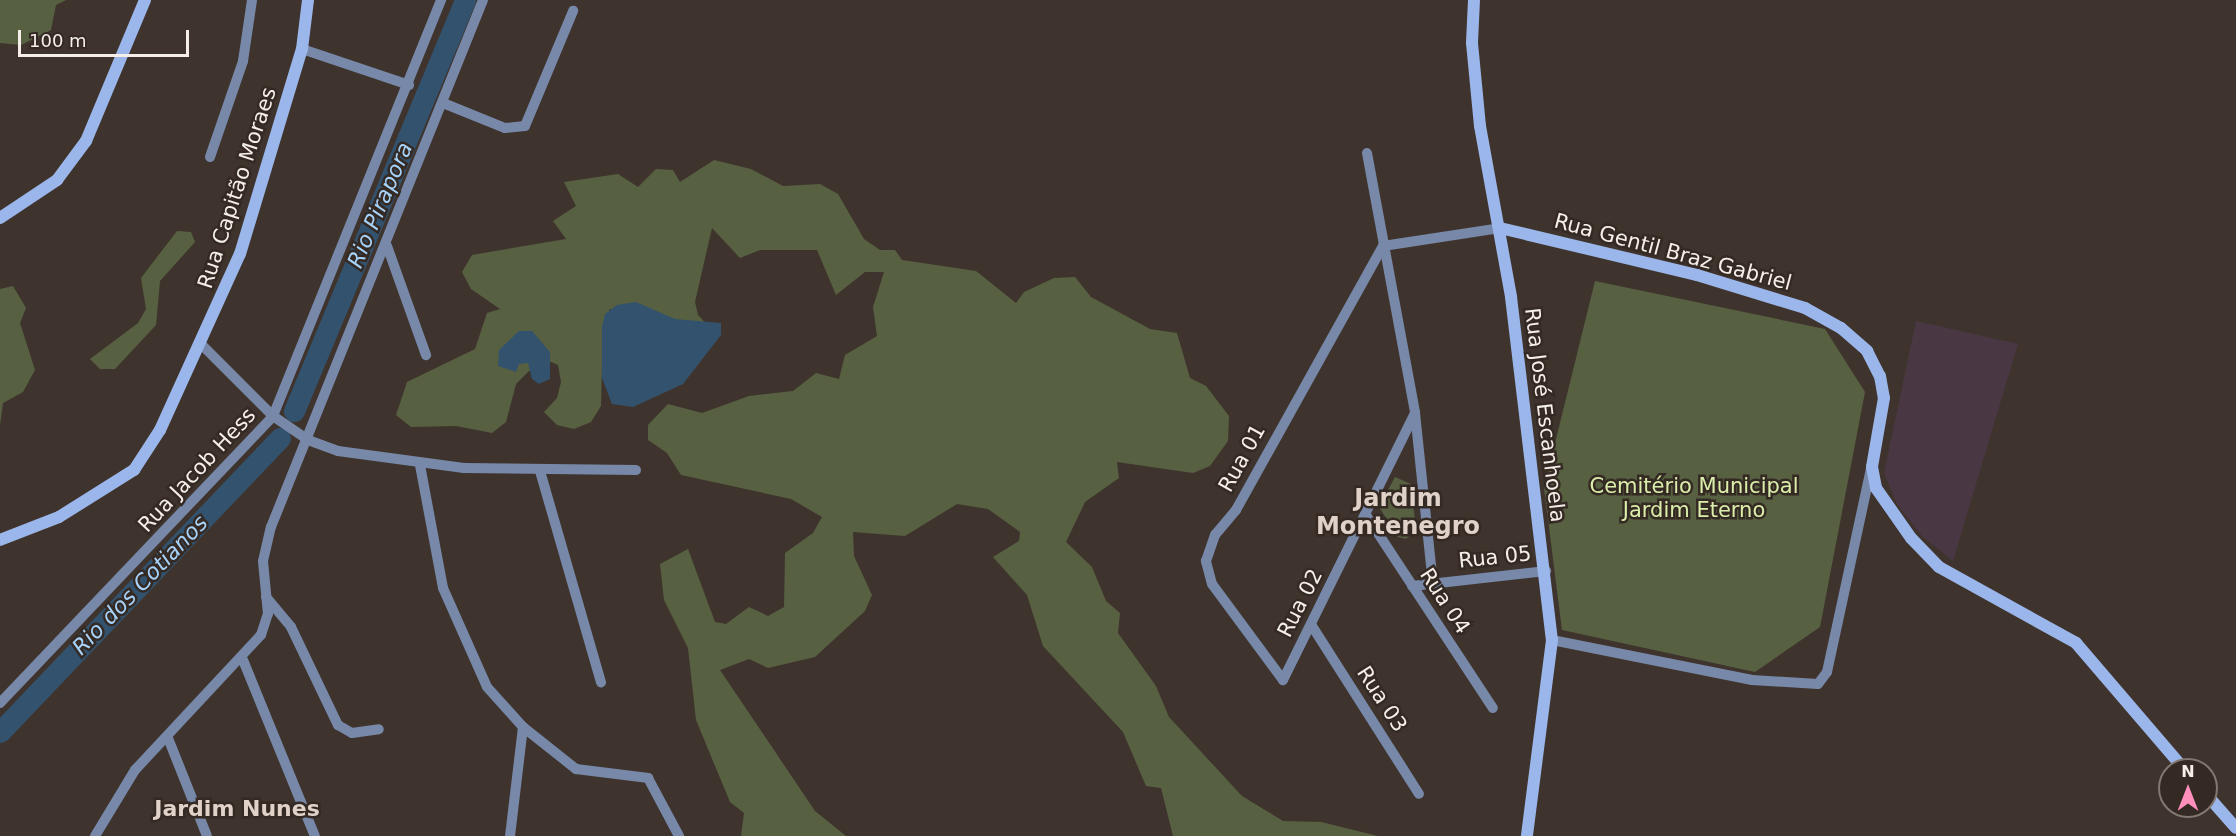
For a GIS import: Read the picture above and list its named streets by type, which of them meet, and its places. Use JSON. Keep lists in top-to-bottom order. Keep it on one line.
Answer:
{"streets":{"street":["Rua Capitão Moraes","Rua Gentil Braz Gabriel","Rua José Escanhoela","Rua 01","Rua Jacob Hess","Rua 05","Rua 04","Rua 02","Rua 03"]},"crossings":[["Rua Gentil Braz Gabriel","Rua José Escanhoela"],["Rua José Escanhoela","Rua 05"],["Rua 01","Rua 02"],["Rua 05","Rua 04"],["Rua 04","Rua 02"],["Rua 02","Rua 03"]],"districts":["Jardim Montenegro","Jardim Nunes"],"water":["Rio Pirapora","Rio dos Cotianos"],"parks":["Cemitério Municipal Jardim Eterno"],"scale_bar":"100 m","north":"top"}
